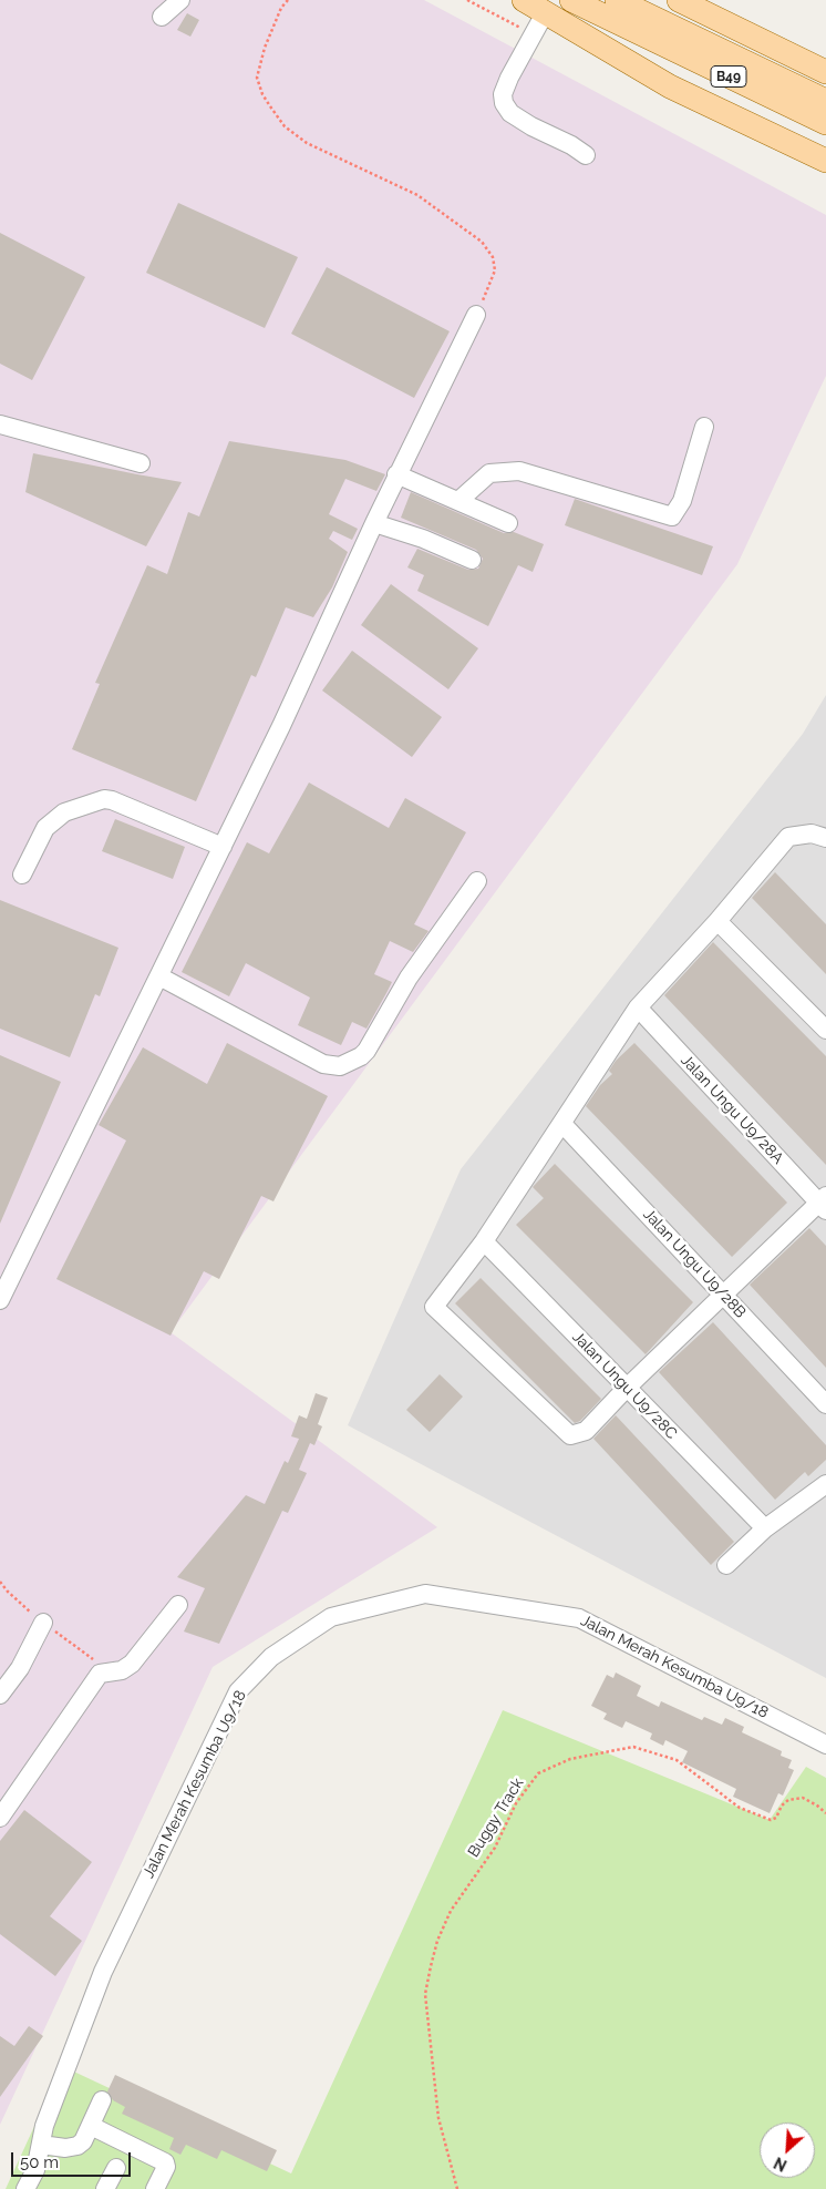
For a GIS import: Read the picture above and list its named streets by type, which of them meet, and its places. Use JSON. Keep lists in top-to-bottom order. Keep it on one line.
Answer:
{"streets":{"main road":["B49"],"street":["Jalan Ungu U9/28A","Jalan Ungu U9/28B","Jalan Ungu U9/28C","Jalan Merah Kesumba U9/18"],"path":["Buggy Track"]},"scale_bar":"50 m","north":"bottom left"}
